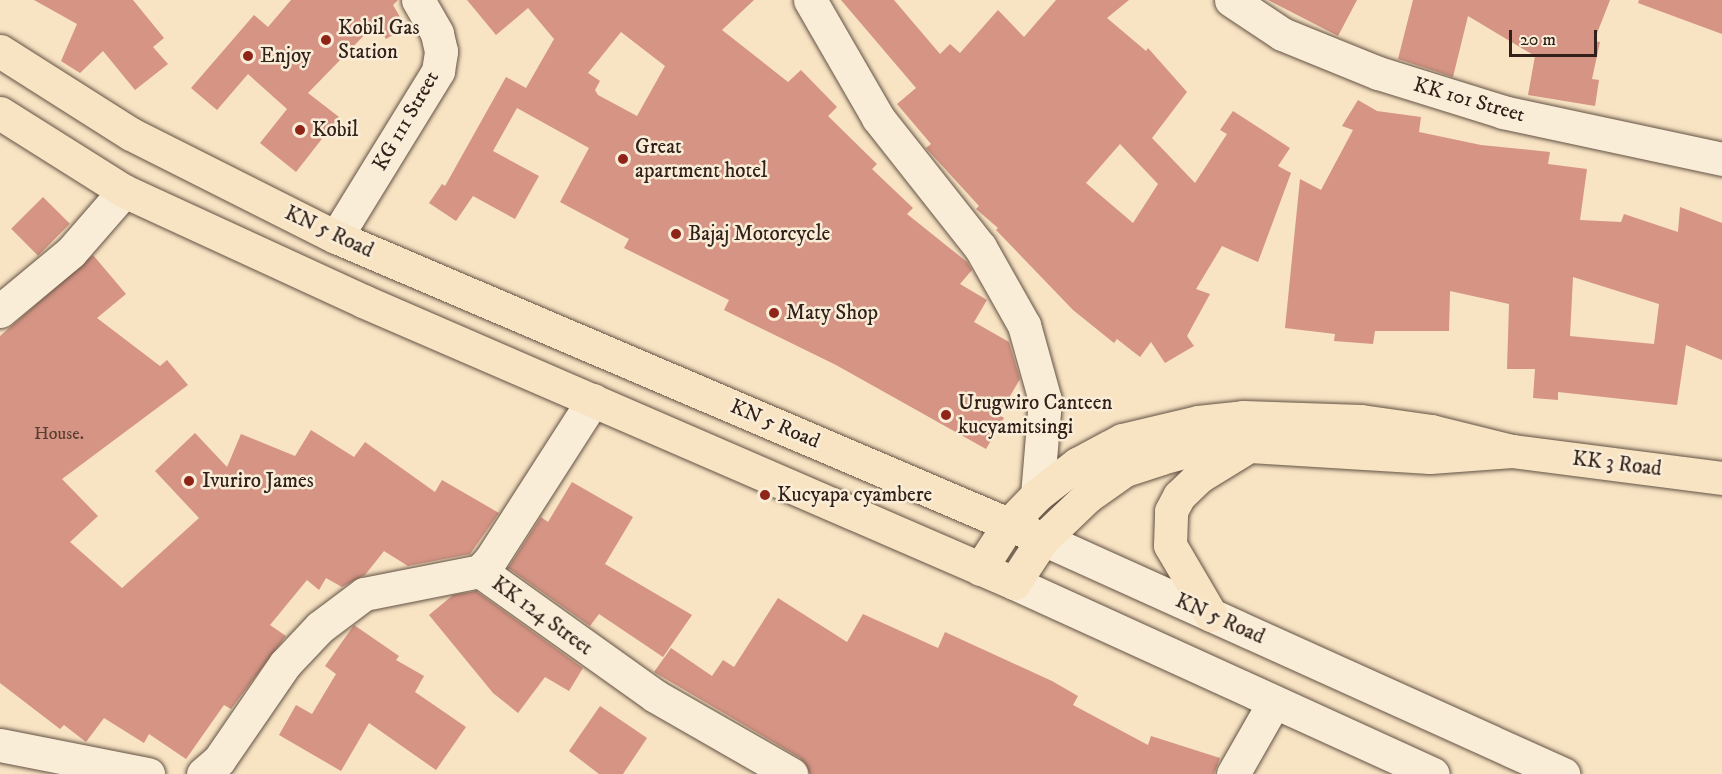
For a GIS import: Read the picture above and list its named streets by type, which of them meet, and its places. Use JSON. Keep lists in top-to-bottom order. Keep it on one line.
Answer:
{"streets":{"highway":["KN 5 Road","KK 3 Road"],"street":["KK 101 Street","KG 111 Street","KK 124 Street"]},"crossings":[["KG 111 Street","KN 5 Road"]],"places":["Kobil Gas Station","Enjoy","Kobil","Great apartment hotel","Bajaj Motorcycle","Maty Shop","Urugwiro Canteen kucyamitsingi","Ivuriro James","Kucyapa cyambere"],"house_numbers":["House."],"scale_bar":"20 m"}
